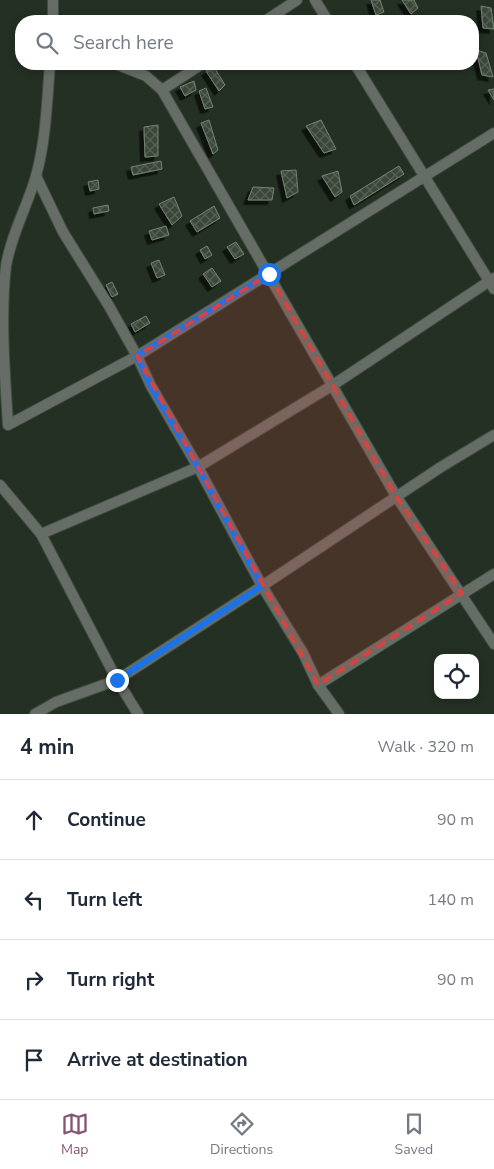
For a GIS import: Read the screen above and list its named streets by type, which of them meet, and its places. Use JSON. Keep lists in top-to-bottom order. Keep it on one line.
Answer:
{"page":{"search":"Search here","heading":["4 min","Walk · 320 m"],"list":[["Continue","90 m"],["Turn left","140 m"],["Turn right","90 m"],"Arrive at destination"],"nav":["Map","Directions","Saved"]}}
